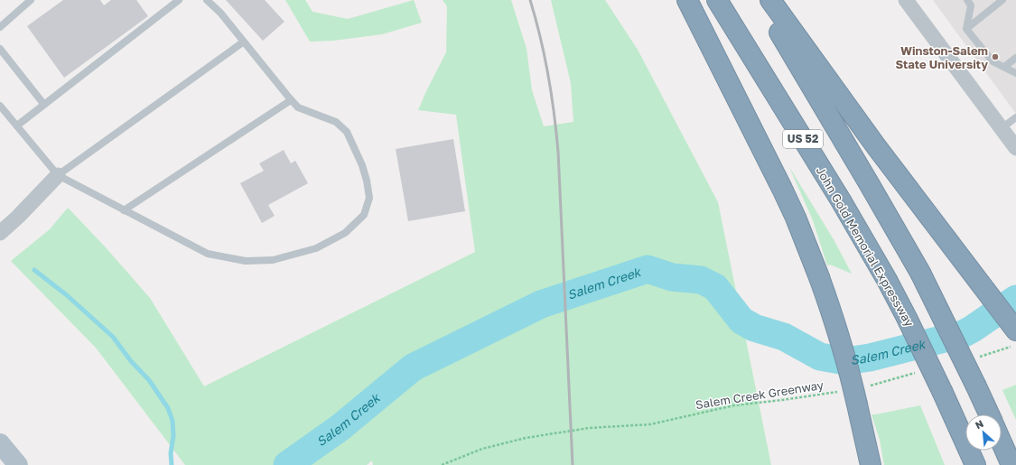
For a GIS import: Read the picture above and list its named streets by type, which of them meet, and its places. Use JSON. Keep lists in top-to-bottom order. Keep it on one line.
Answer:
{"streets":{"highway":["US 52","John Gold Memorial Expressway"],"path":["Salem Creek Greenway"]},"water":["Salem Creek"],"places":["Winston-Salem State University"],"north":"top left"}
